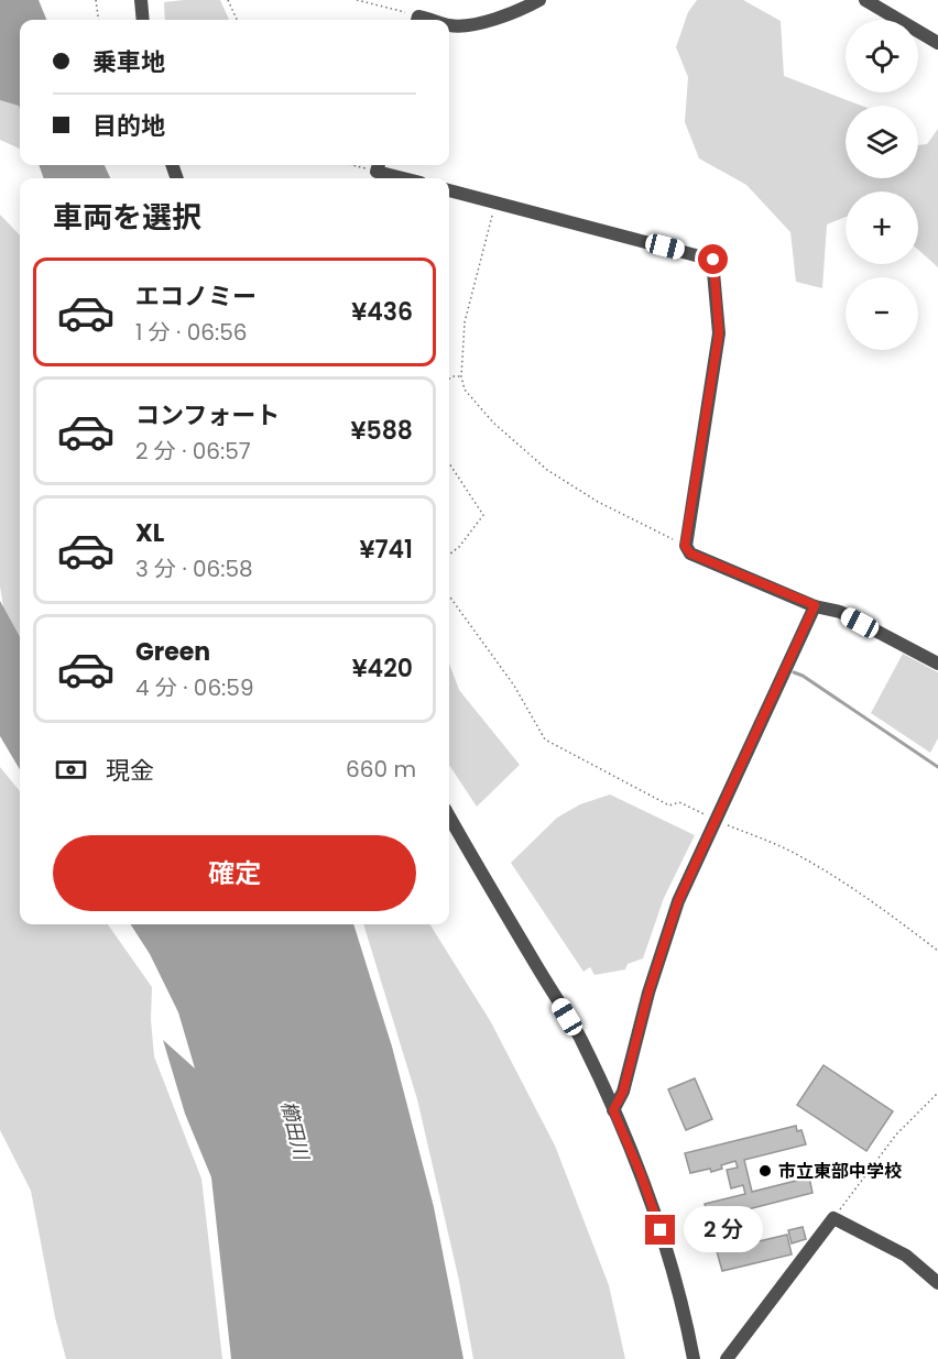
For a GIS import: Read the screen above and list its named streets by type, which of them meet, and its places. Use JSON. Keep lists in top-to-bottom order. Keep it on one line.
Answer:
{"water":["櫛田川"],"places":["市立東部中学校"],"page":{"map_buttons":["+","−"],"banner":["乗車地","目的地"],"heading":"車両を選択","list":[{"name":"エコノミー","note":"1 分 · 06:56","value":"¥436"},{"name":"コンフォート","note":"2 分 · 06:57","value":"¥588"},{"name":"XL","note":"3 分 · 06:58","value":"¥741"},{"name":"Green","note":"4 分 · 06:59","value":"¥420"}],"pay":["現金","660 m"],"buttons":"確定","bubble":"2 分"}}
